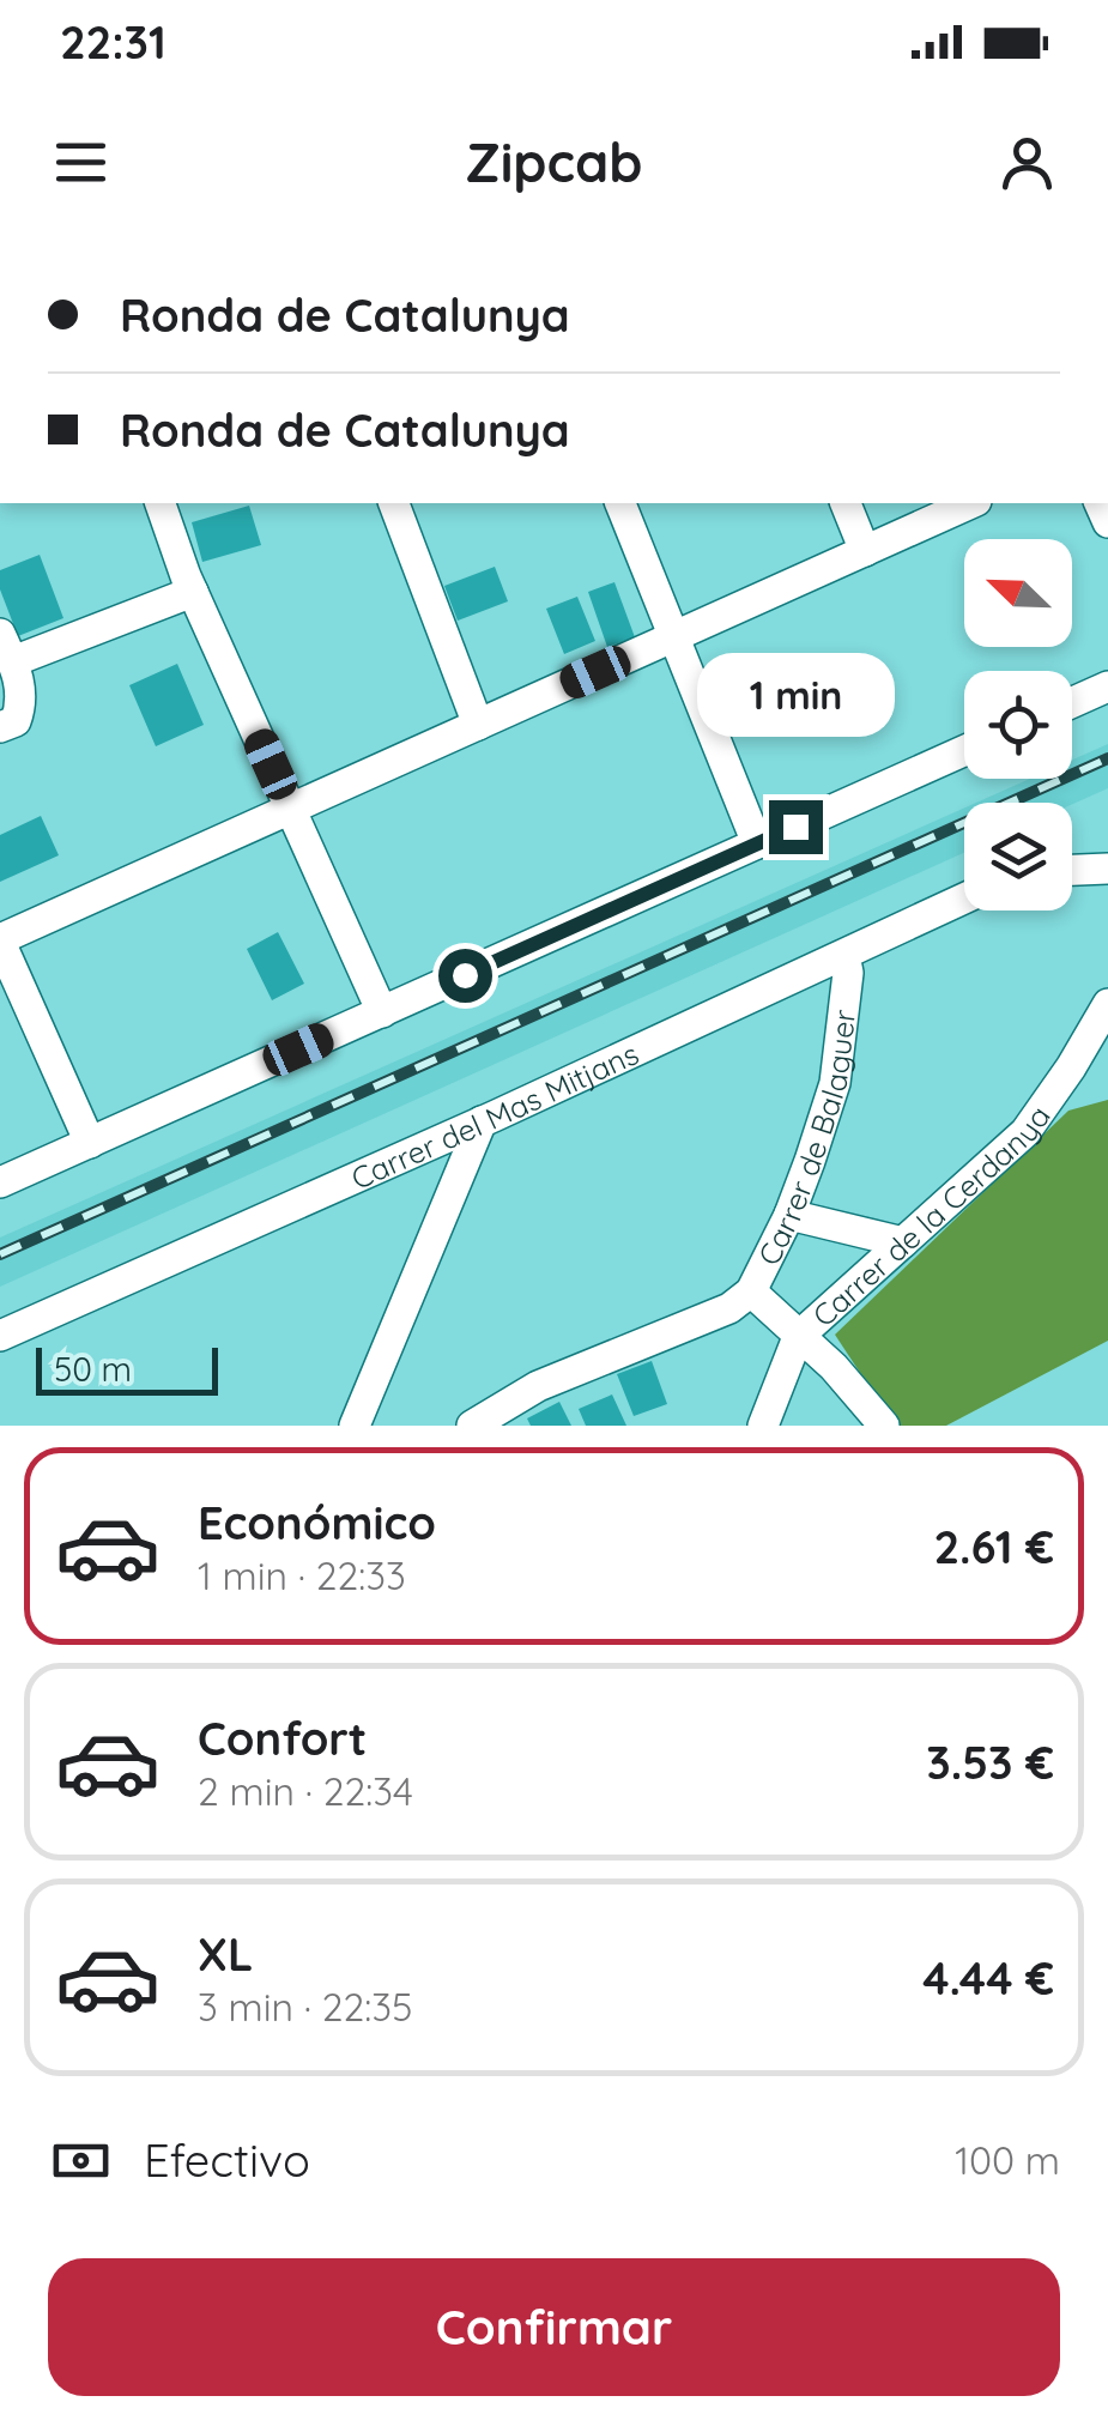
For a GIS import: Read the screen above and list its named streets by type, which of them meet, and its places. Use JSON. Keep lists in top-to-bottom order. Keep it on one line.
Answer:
{"streets":{"street":["Carrer del Mas Mitjans","Carrer de Balaguer","Carrer de la Cerdanya"]},"crossings":[["Carrer del Mas Mitjans","Carrer de Balaguer"]],"scale_bar":"50 m","north":"top left","page":{"status":"22:31","header":"Zipcab","banner":["Ronda de Catalunya","Ronda de Catalunya"],"bubble":"1 min","scale":"50 m","list":[{"name":"Económico","note":"1 min · 22:33","value":"2.61 €"},{"name":"Confort","note":"2 min · 22:34","value":"3.53 €"},{"name":"XL","note":"3 min · 22:35","value":"4.44 €"}],"pay":["Efectivo","100 m"],"buttons":"Confirmar"}}
